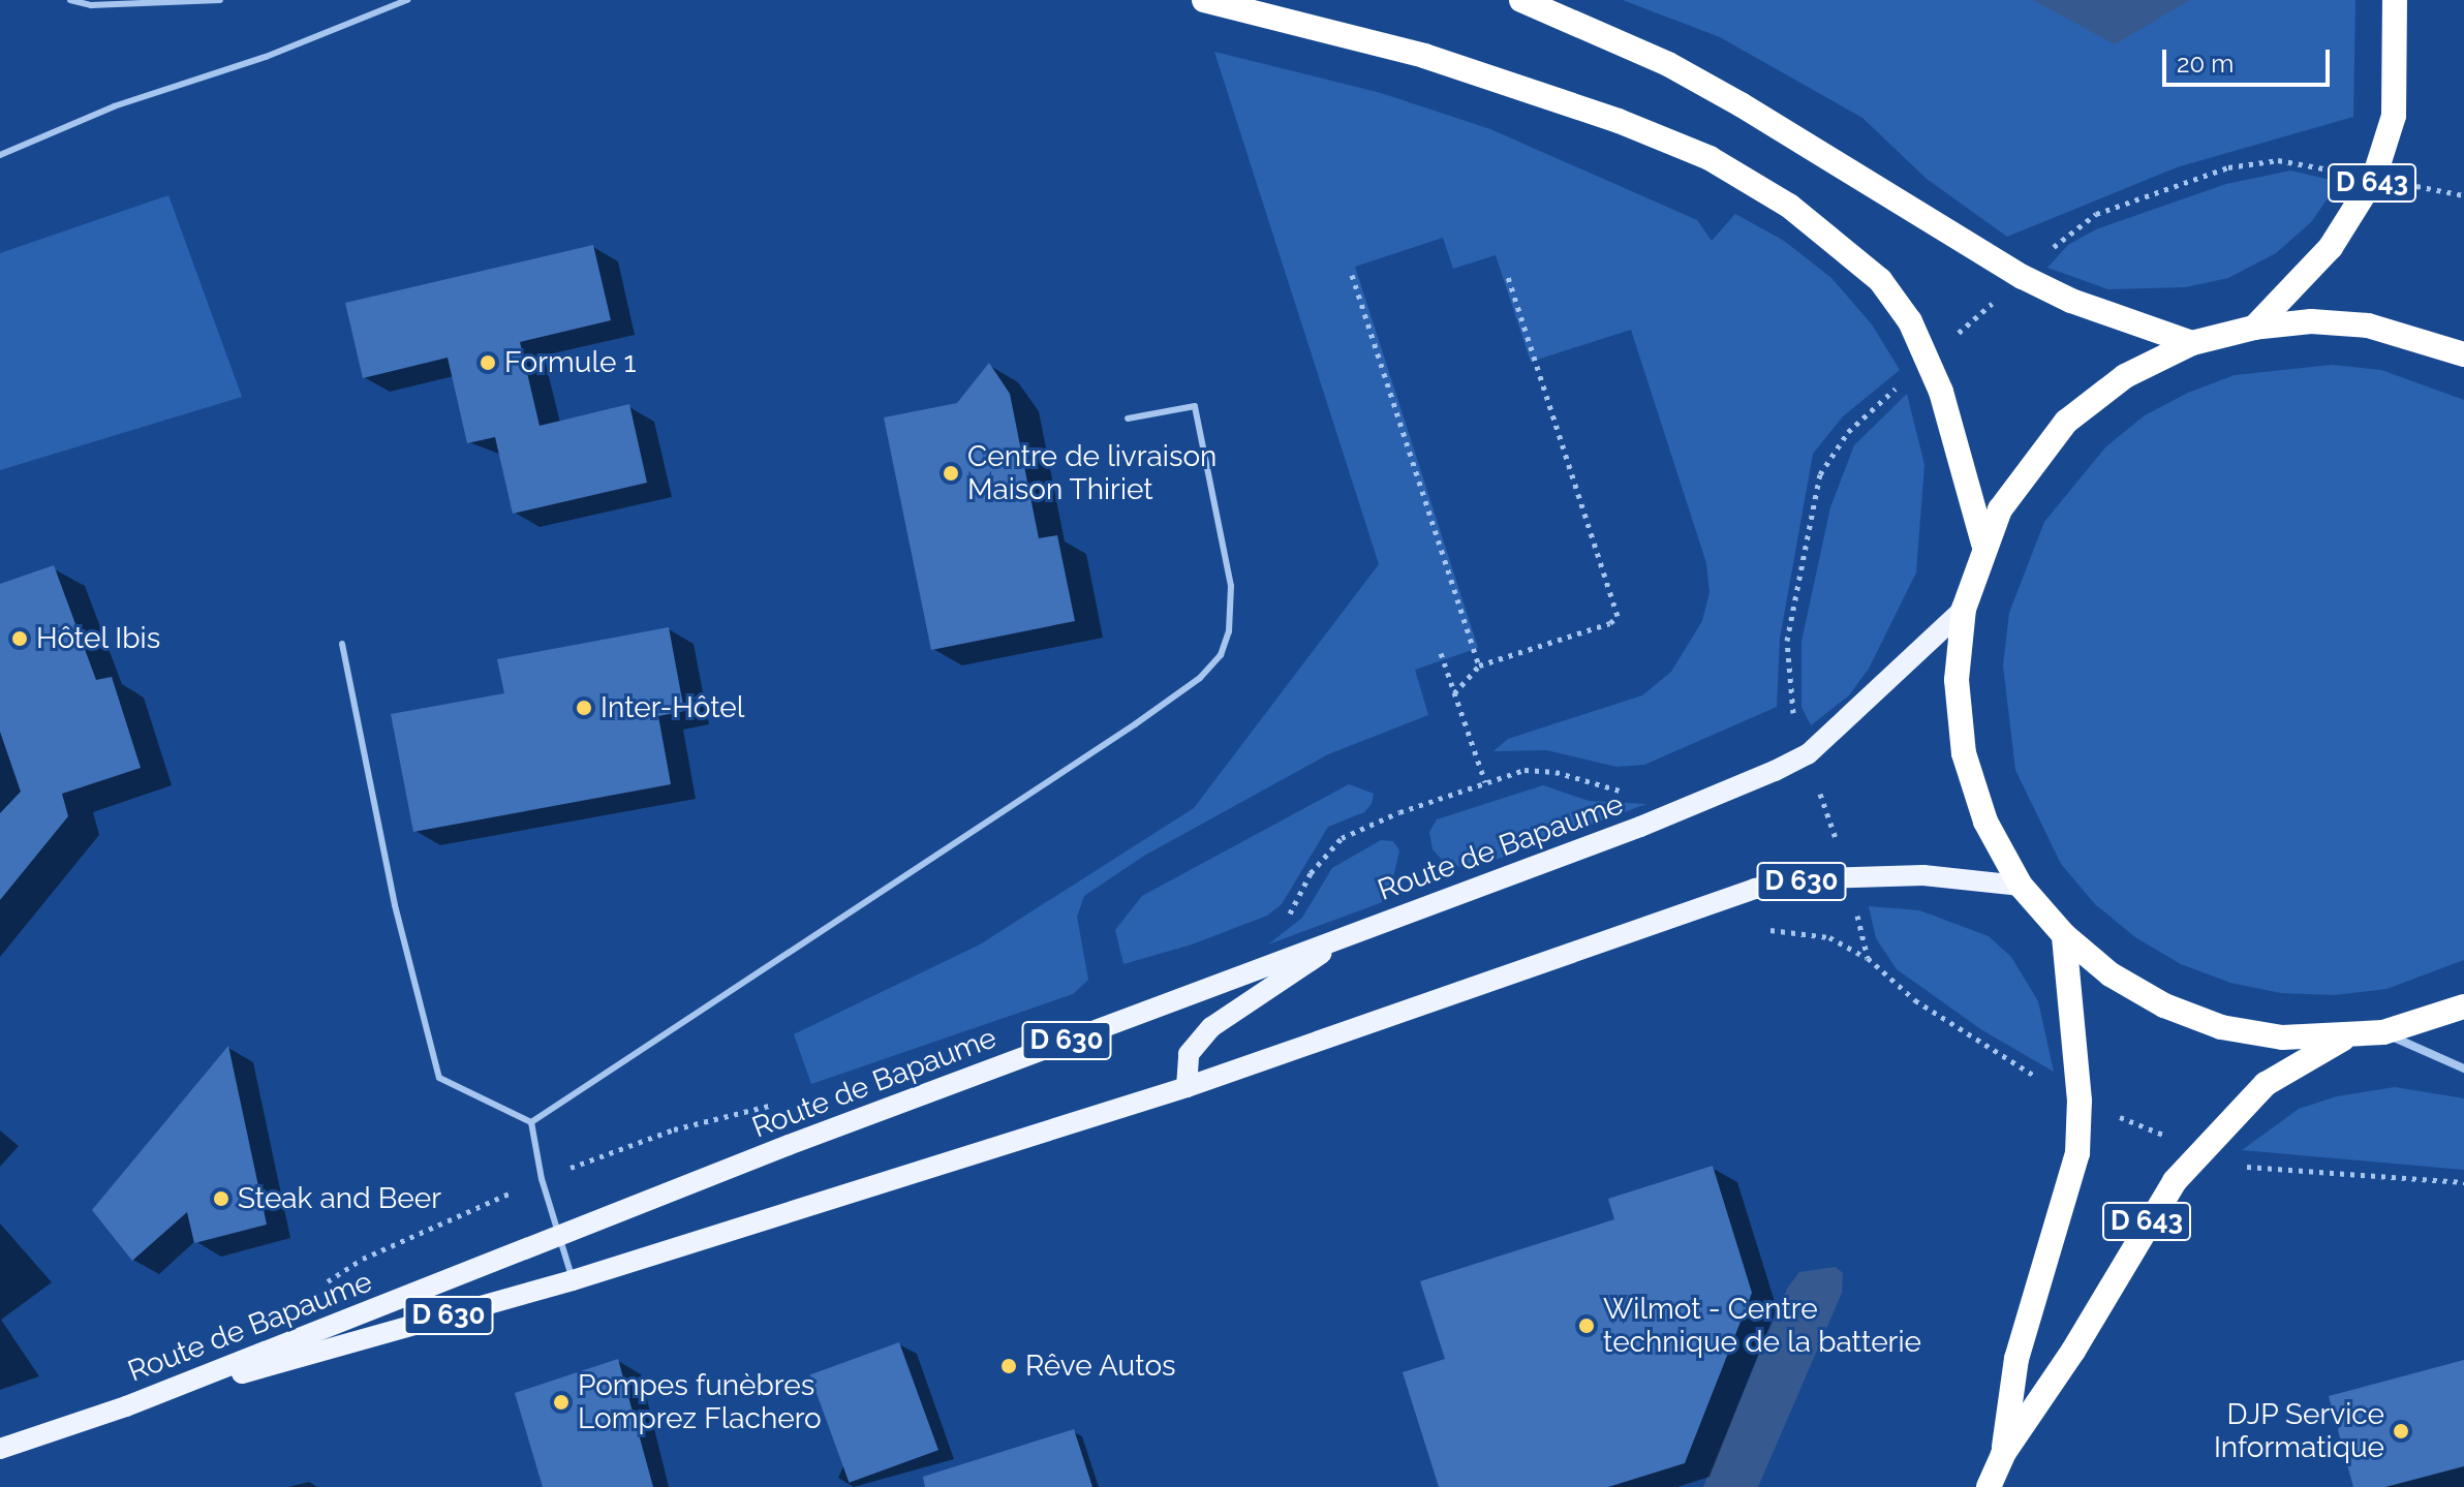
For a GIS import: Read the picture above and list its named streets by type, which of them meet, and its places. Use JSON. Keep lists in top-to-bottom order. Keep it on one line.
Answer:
{"streets":{"highway":["D 643"],"main road":["Route de Bapaume","D 630"]},"crossings":[["Route de Bapaume","D 630"]],"places":["Formule 1","Centre de livraison Maison Thiriet","Hôtel Ibis","Inter-Hôtel","Steak and Beer","Wilmot - Centre technique de la batterie","Rêve Autos","Pompes funèbres Lomprez Flachero","DJP Service Informatique"],"scale_bar":"20 m"}
